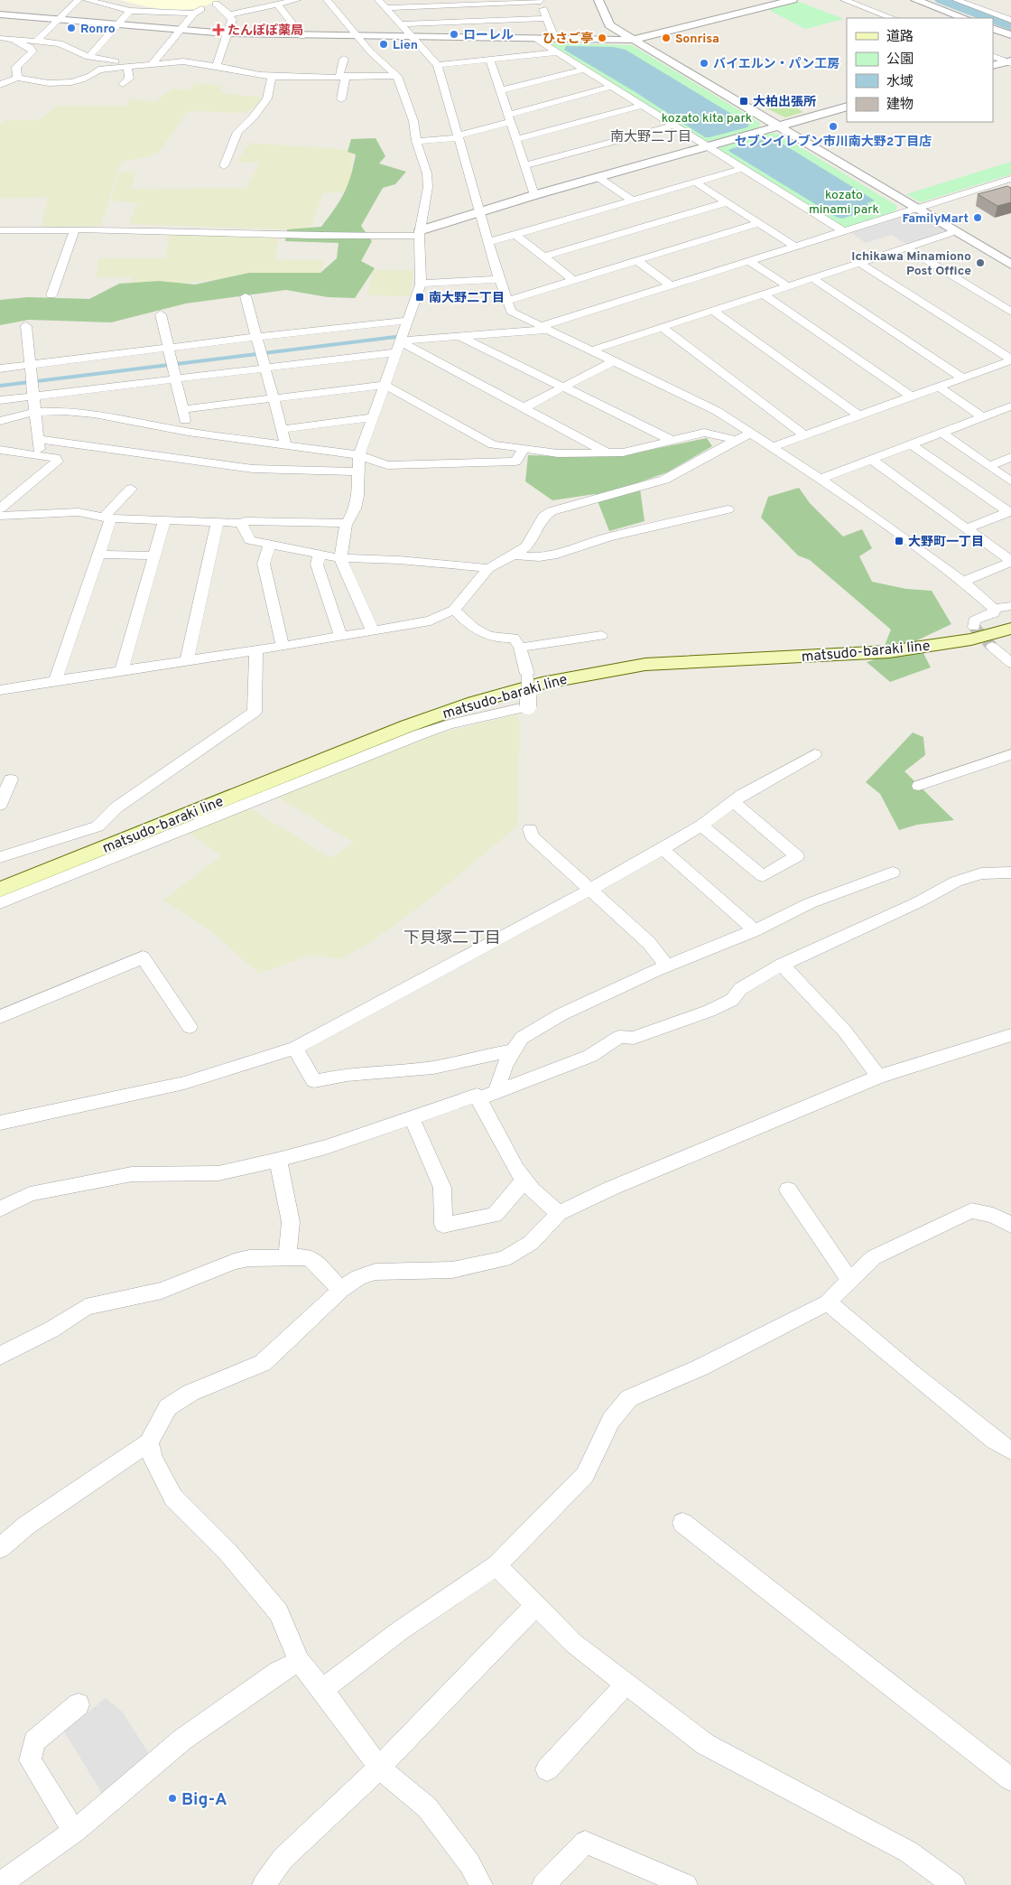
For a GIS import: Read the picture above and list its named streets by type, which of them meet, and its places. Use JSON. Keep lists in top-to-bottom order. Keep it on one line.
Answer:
{"streets":{"main road":["matsudo-baraki line"]},"districts":["南大野二丁目","下貝塚二丁目"],"parks":["kozato kita park","kozato minami park"],"places":{"other":["Ronro","ローレル","ひさご亭","Sonrisa","Lien","バイエルン・パン工房","セブンイレブン市川南大野2丁目店","FamilyMart","Ichikawa Minamiono Post Office","Big-A"],"health":["たんぽぽ薬局"],"transit":["大柏出張所","南大野二丁目","大野町一丁目"]},"legend":["道路","公園","水域","建物"]}
